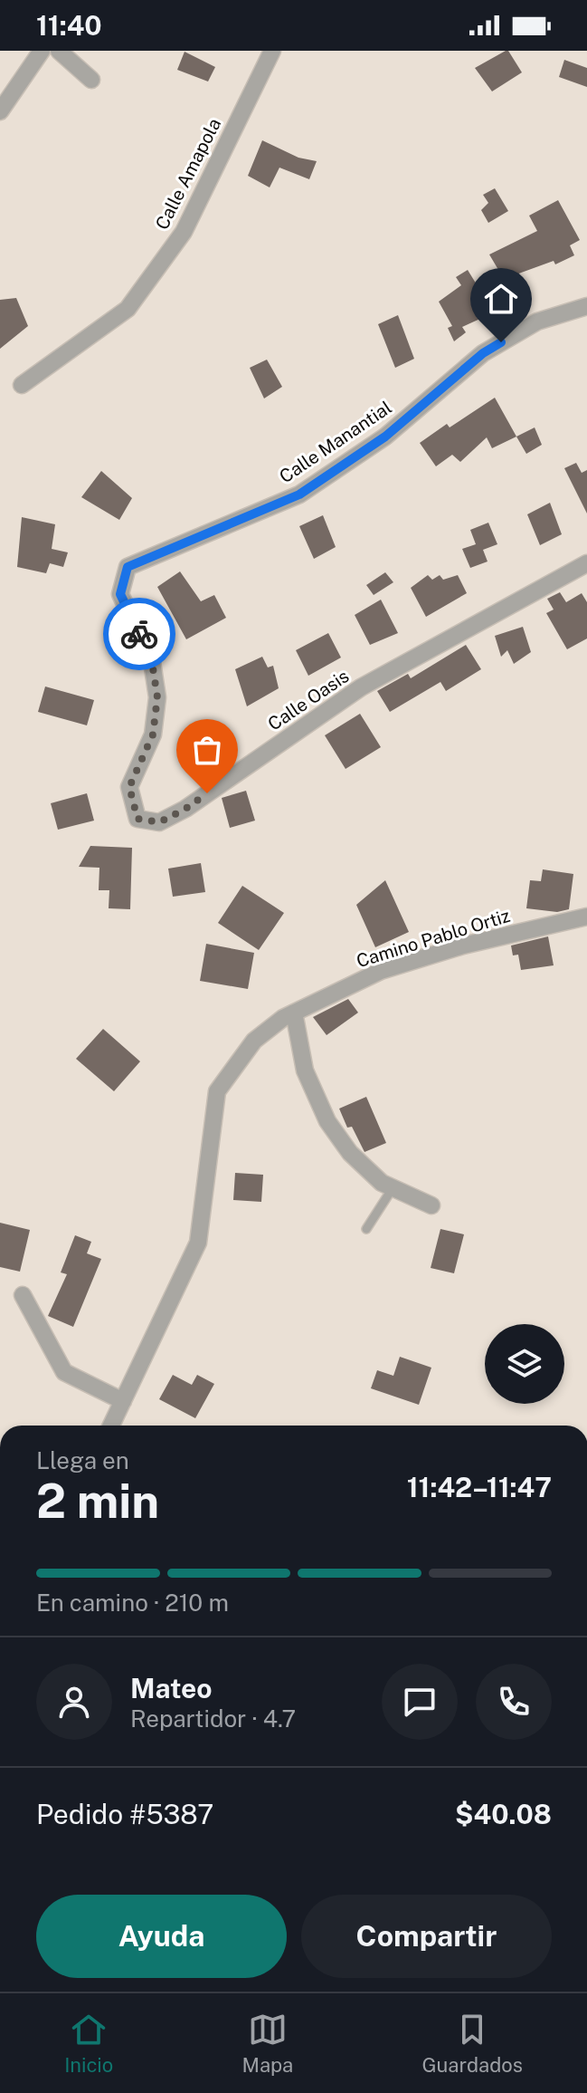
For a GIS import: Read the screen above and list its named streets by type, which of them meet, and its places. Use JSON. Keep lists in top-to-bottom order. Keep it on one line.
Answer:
{"streets":{"street":["Calle Amapola","Calle Manantial","Calle Oasis","Camino Pablo Ortiz"]},"crossings":[["Calle Manantial","Calle Oasis"]],"page":{"status":"11:40","heading":["2 min","Llega en","11:42–11:47"],"panel":["Mateo","Repartidor · 4.7","Pedido #5387","$40.08"],"bar":"En camino · 210 m","buttons":["Ayuda","Compartir"],"tabs":["Inicio","Mapa","Guardados"]}}
